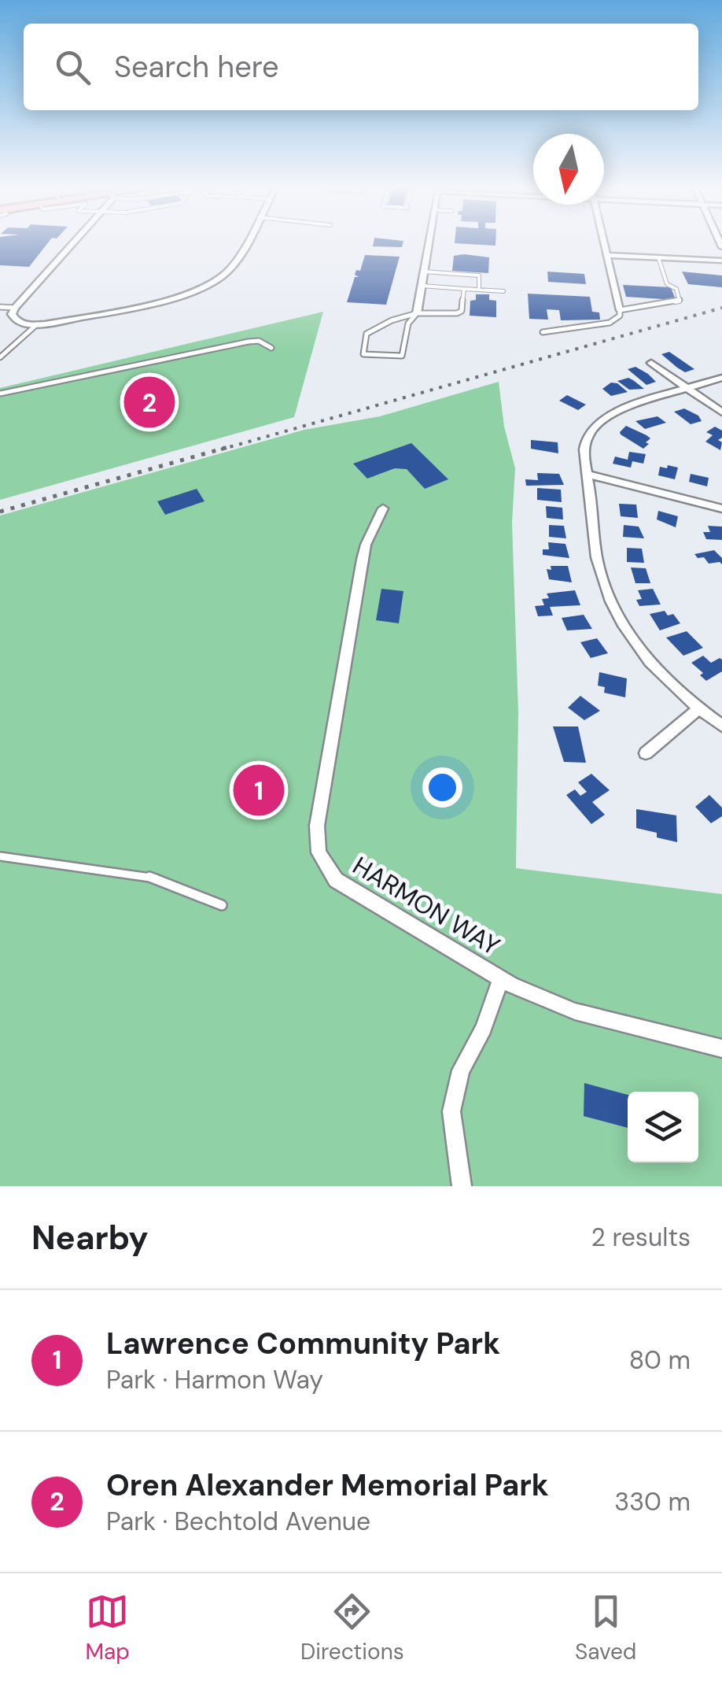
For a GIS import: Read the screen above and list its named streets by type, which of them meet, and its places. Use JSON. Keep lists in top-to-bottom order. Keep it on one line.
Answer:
{"streets":{"street":["HARMON WAY"]},"north":"bottom","page":{"search":"Search here","pins":["2","1"],"heading":["Nearby","2 results"],"list":[{"mark":"1","name":"Lawrence Community Park","note":"Park · Harmon Way","value":"80 m"},{"mark":"2","name":"Oren Alexander Memorial Park","note":"Park · Bechtold Avenue","value":"330 m"}],"nav":["Map","Directions","Saved"]}}
